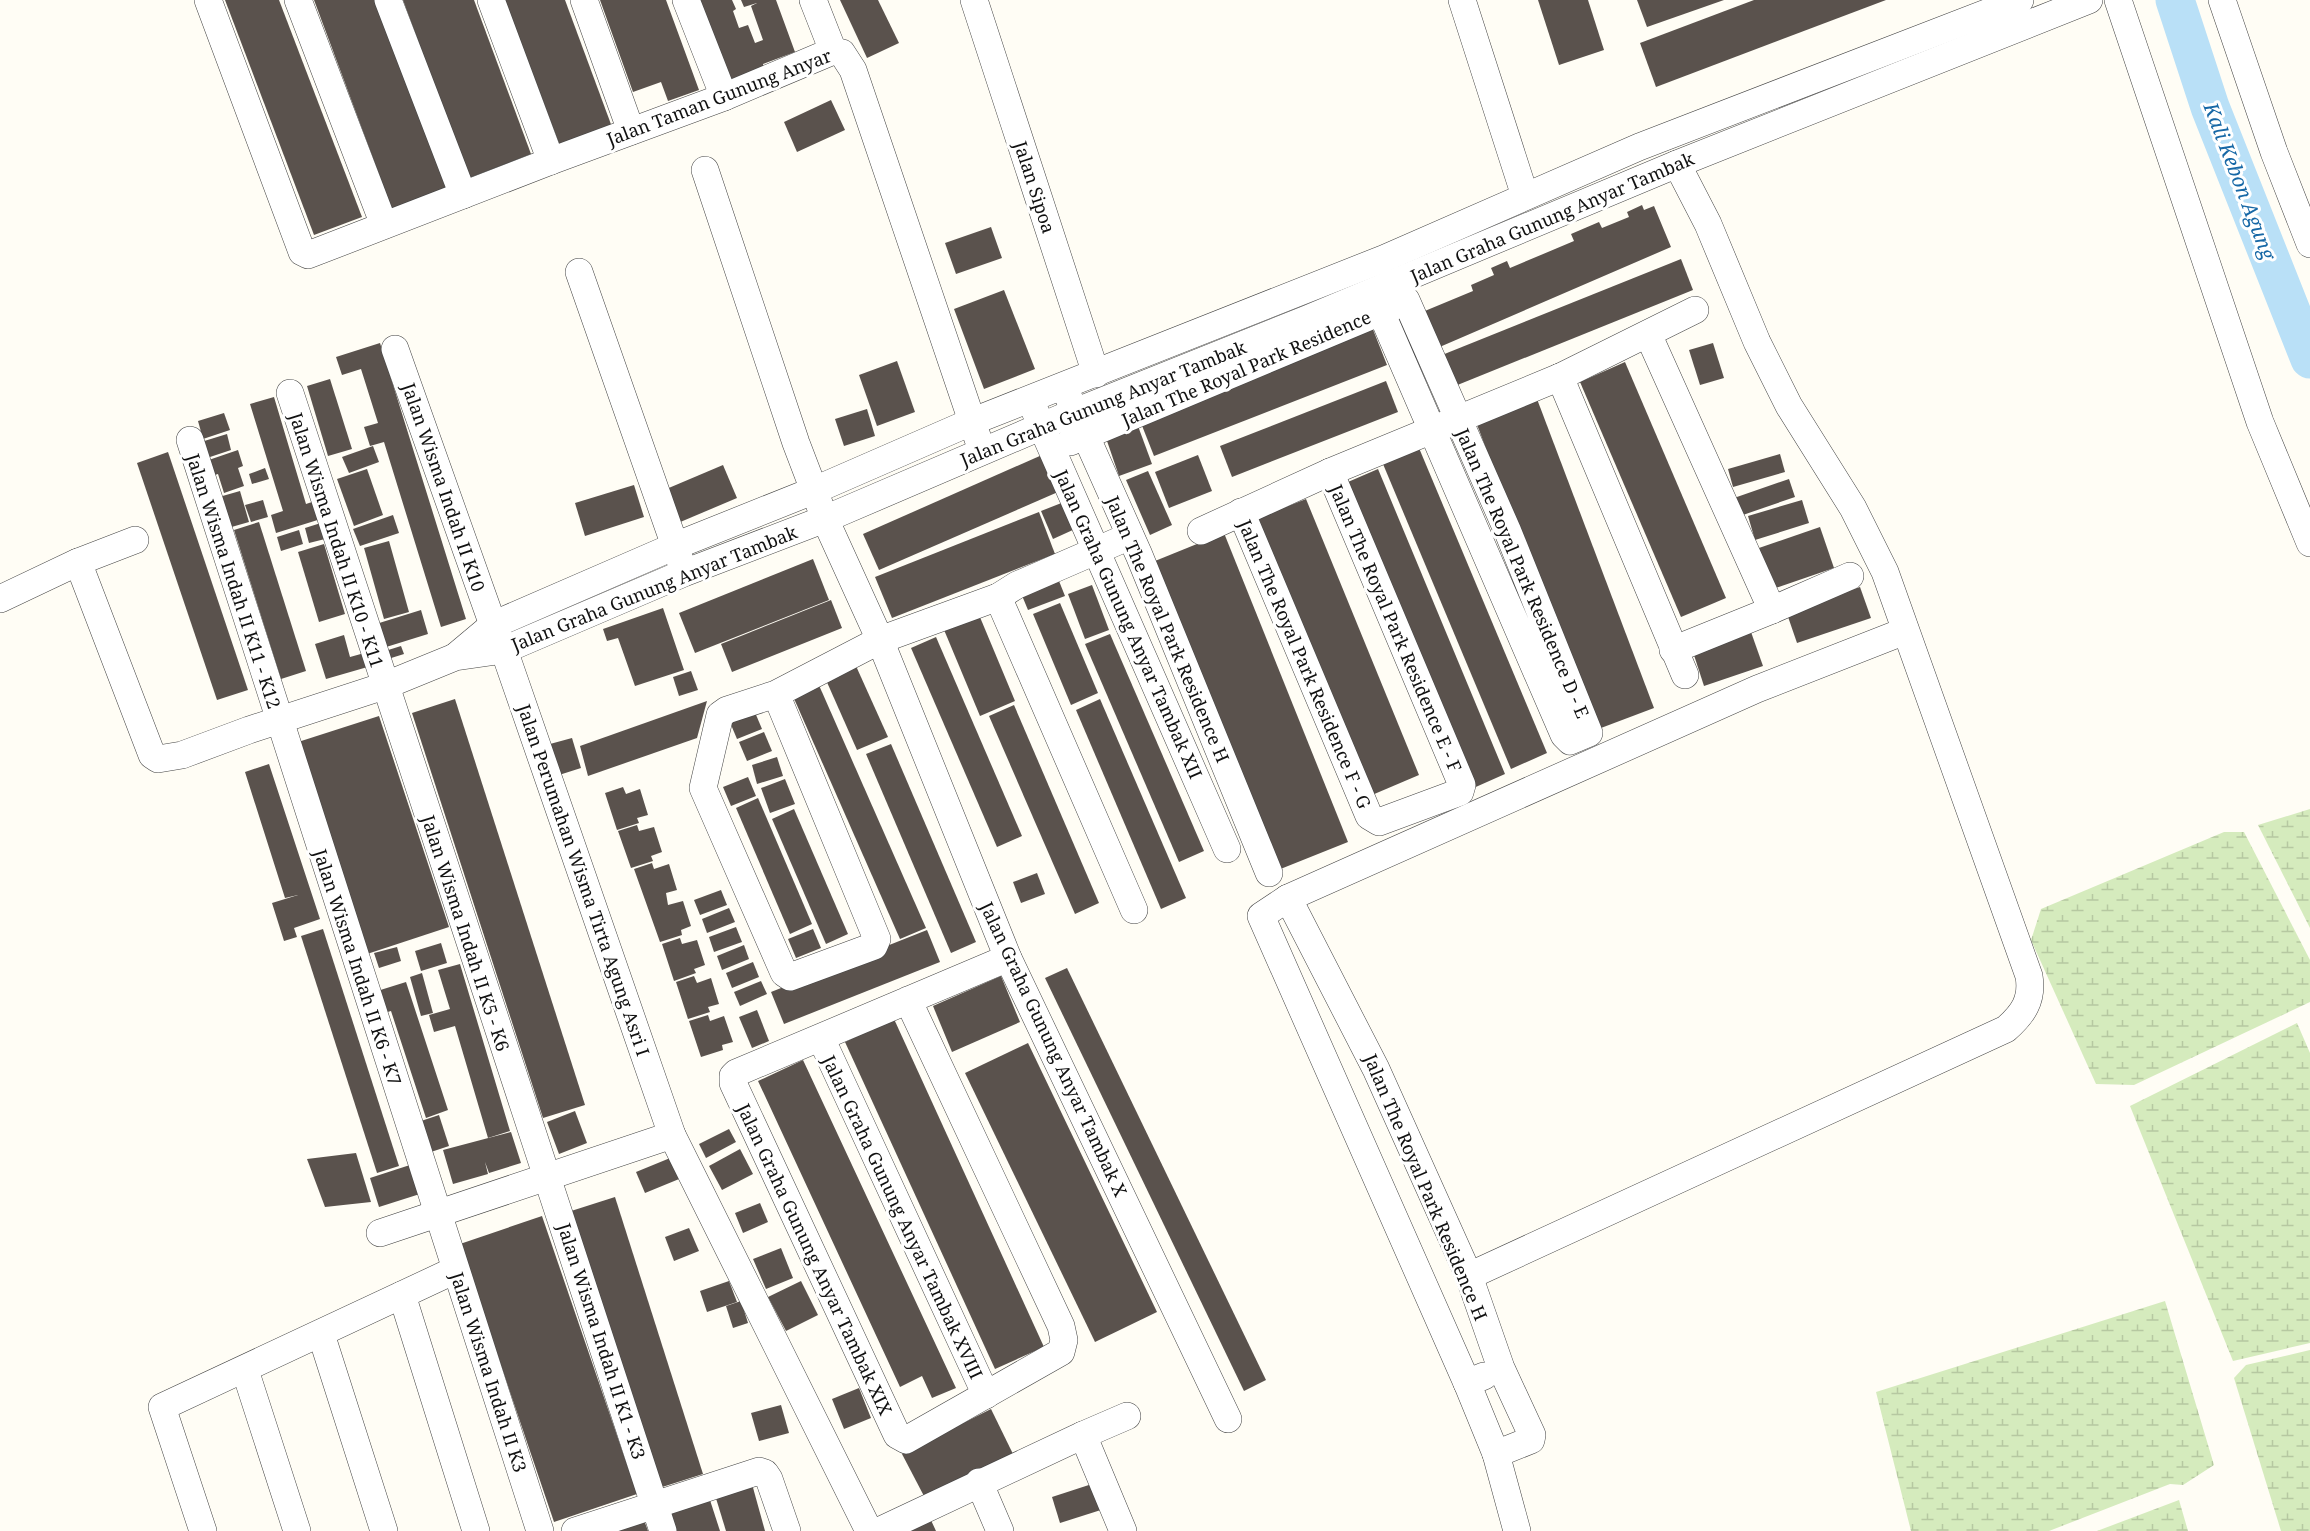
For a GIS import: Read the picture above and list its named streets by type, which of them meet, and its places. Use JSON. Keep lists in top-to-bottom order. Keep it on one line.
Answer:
{"streets":{"street":["Jalan Taman Gunung Anyar","Jalan Sipoa","Jalan Graha Gunung Anyar Tambak","Jalan The Royal Park Residence","Jalan Wisma Indah II K10","Jalan Wisma Indah II K10 - K11","Jalan The Royal Park Residence D - E","Jalan Wisma Indah II K11 - K12","Jalan Graha Gunung Anyar Tambak XII","Jalan The Royal Park Residence E - F","Jalan The Royal Park Residence H","Jalan The Royal Park Residence F - G","Jalan Perumahan Wisma Tirta Agung Asri I","Jalan Wisma Indah II K5 - K6","Jalan Wisma Indah II K6 - K7","Jalan Graha Gunung Anyar Tambak X","Jalan Graha Gunung Anyar Tambak XVIII","Jalan Graha Gunung Anyar Tambak XIX","Jalan Wisma Indah II K1 - K3","Jalan Wisma Indah II K3"]},"crossings":[["Jalan Taman Gunung Anyar","Jalan Graha Gunung Anyar Tambak"],["Jalan Sipoa","Jalan Graha Gunung Anyar Tambak"],["Jalan Graha Gunung Anyar Tambak","Jalan The Royal Park Residence"],["Jalan Graha Gunung Anyar Tambak","Jalan Wisma Indah II K10"],["Jalan Graha Gunung Anyar Tambak","Jalan Graha Gunung Anyar Tambak XII"],["Jalan Graha Gunung Anyar Tambak","Jalan The Royal Park Residence H"],["Jalan Graha Gunung Anyar Tambak","Jalan Perumahan Wisma Tirta Agung Asri I"],["Jalan Graha Gunung Anyar Tambak","Jalan Graha Gunung Anyar Tambak X"],["Jalan The Royal Park Residence","Jalan The Royal Park Residence H"],["Jalan Wisma Indah II K10","Jalan Perumahan Wisma Tirta Agung Asri I"],["Jalan Wisma Indah II K10 - K11","Jalan Wisma Indah II K5 - K6"],["Jalan Wisma Indah II K11 - K12","Jalan Wisma Indah II K6 - K7"],["Jalan Graha Gunung Anyar Tambak XII","Jalan The Royal Park Residence H"],["Jalan The Royal Park Residence E - F","Jalan The Royal Park Residence F - G"],["Jalan Wisma Indah II K5 - K6","Jalan Wisma Indah II K1 - K3"],["Jalan Wisma Indah II K6 - K7","Jalan Wisma Indah II K3"],["Jalan Graha Gunung Anyar Tambak XVIII","Jalan Graha Gunung Anyar Tambak XIX"]],"water":["Kali Kebon Agung"]}
